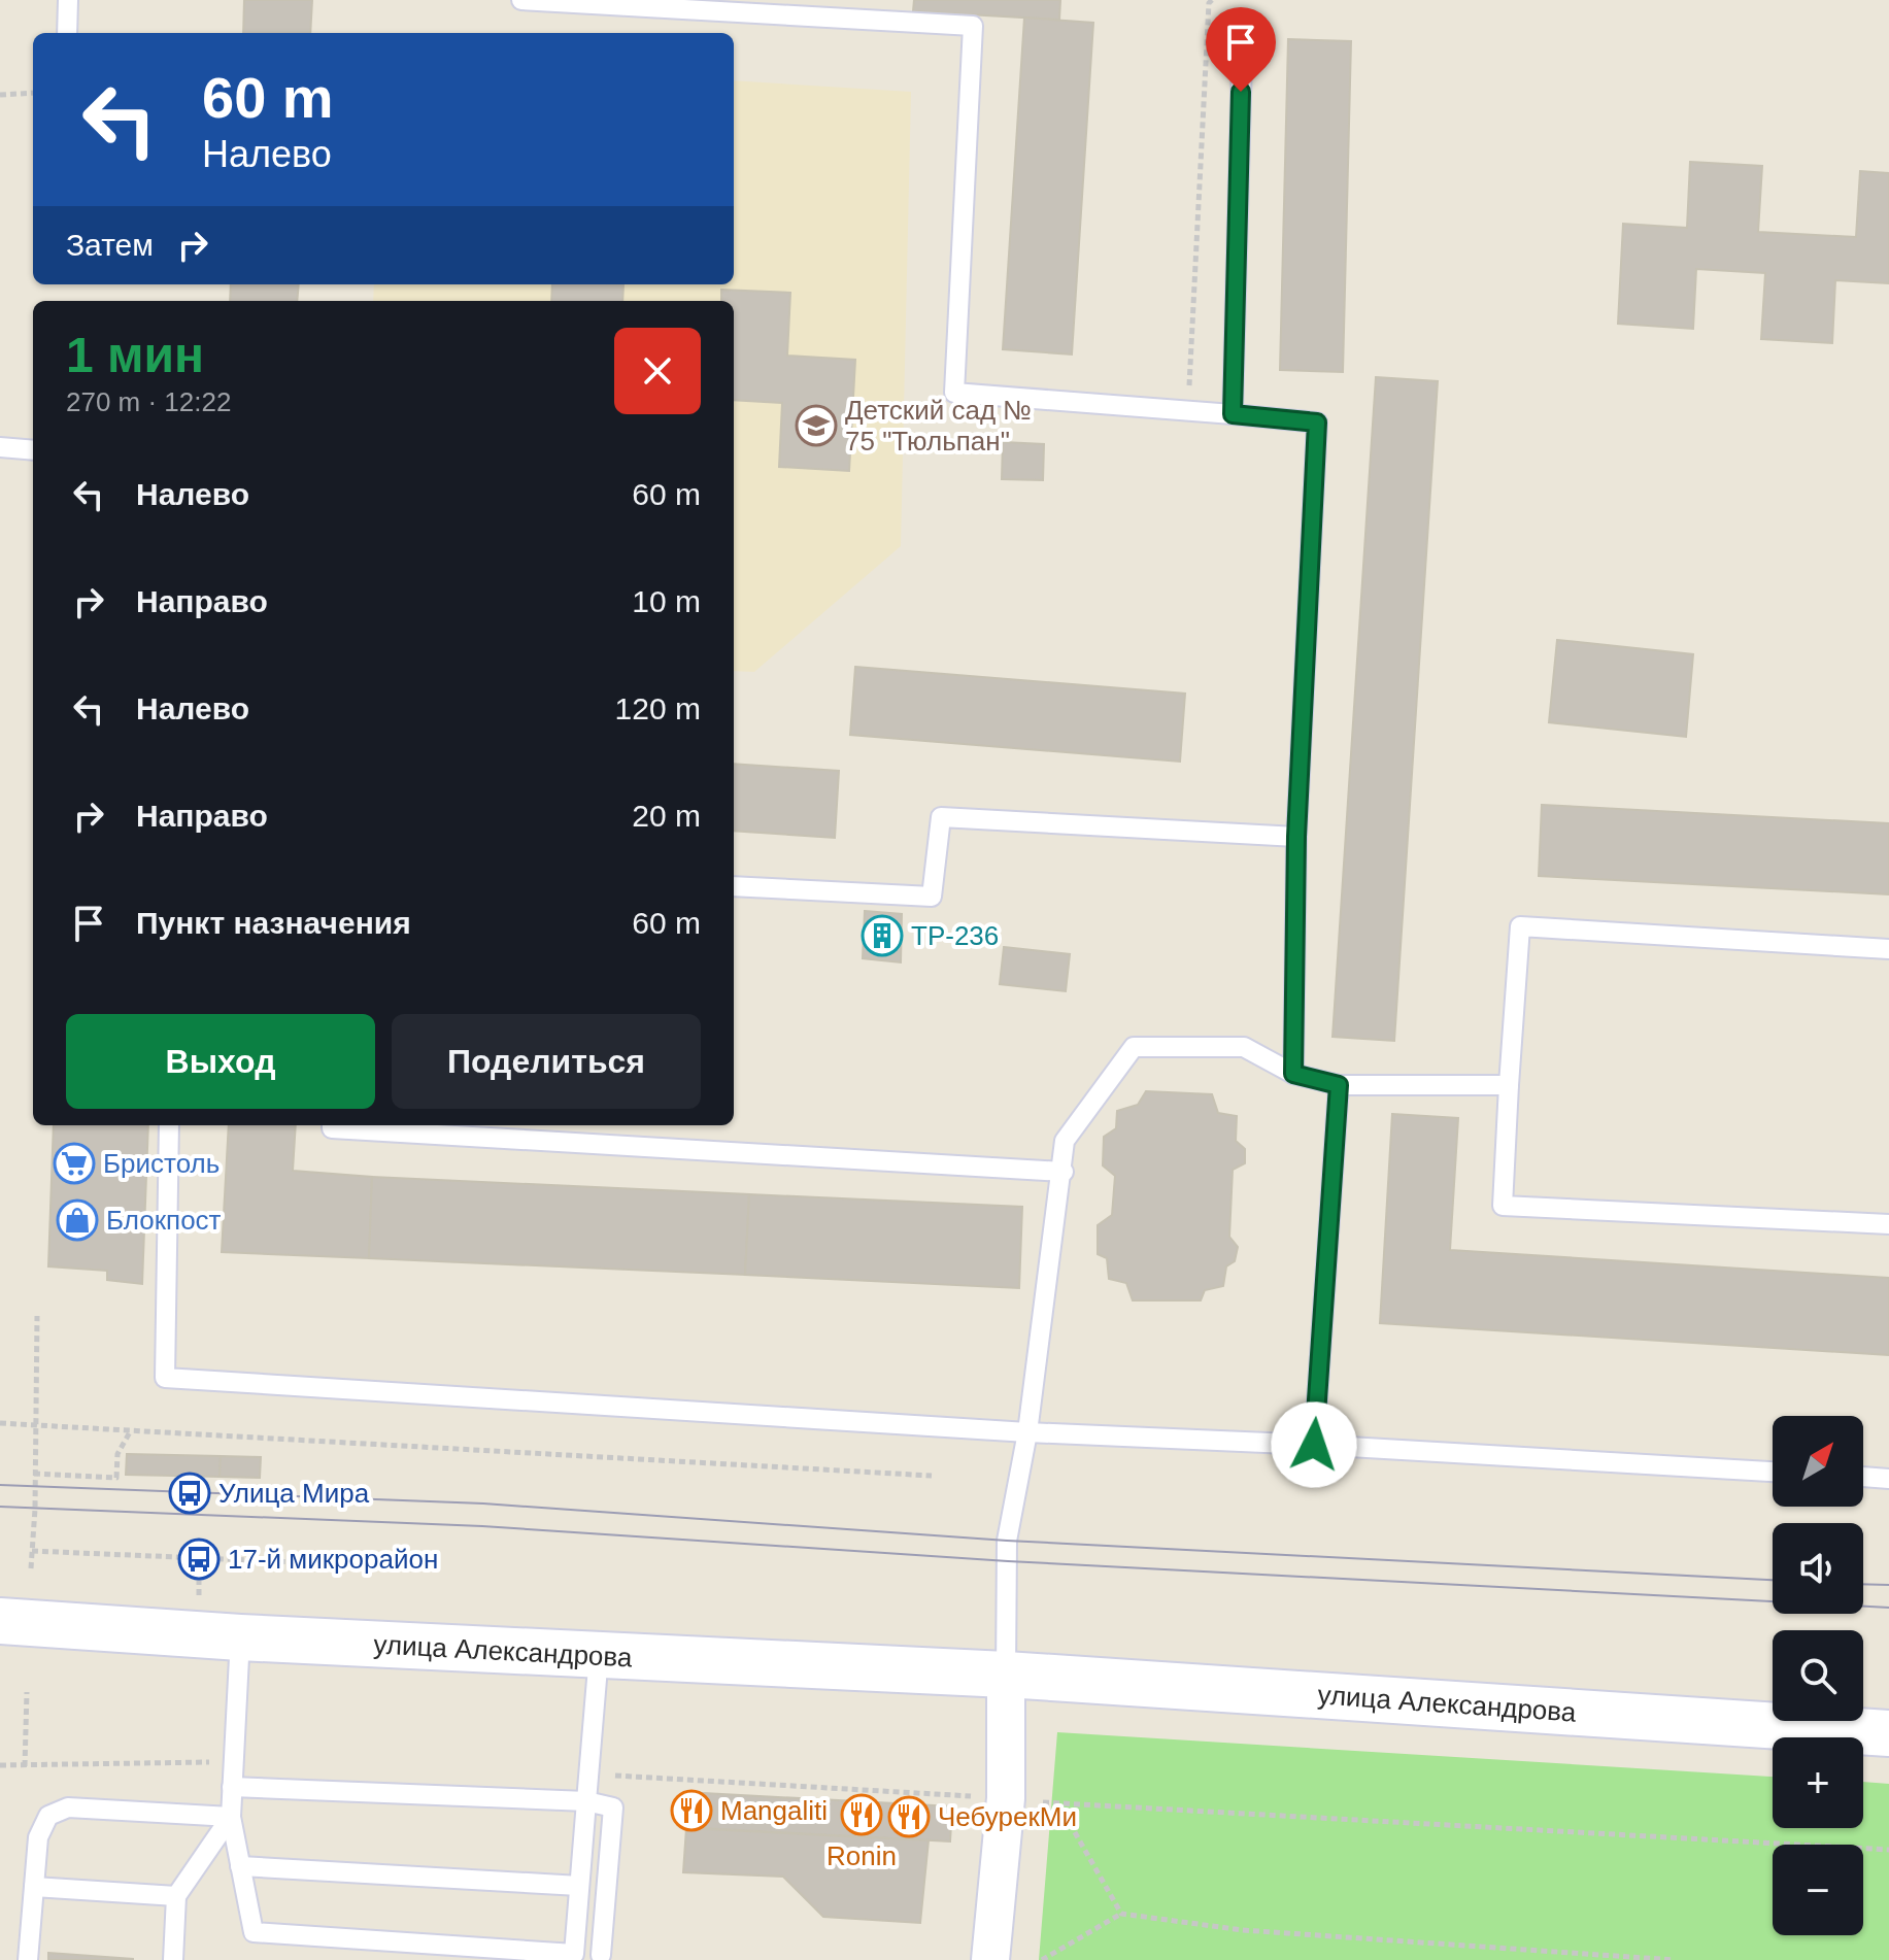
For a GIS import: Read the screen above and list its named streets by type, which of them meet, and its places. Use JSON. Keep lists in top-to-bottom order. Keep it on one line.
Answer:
{"streets":{"main road":["улица Александрова"]},"places":{"school or university":["Детский сад № 75 \"Тюльпан\""],"building":["ТР-236"],"supermarket":["Бристоль"],"shop":["Блокпост"],"bus stop":["Улица Мира","17-й микрорайон"],"restaurant":["Mangaliti","Ronin","ЧебурекМи"]},"north":"top right","page":{"turn":["60 m","Налево"],"then":"Затем","heading":["1 мин","270 m · 12:22"],"list":[{"name":"Налево","value":"60 m"},{"name":"Направо","value":"10 m"},{"name":"Налево","value":"120 m"},{"name":"Направо","value":"20 m"},{"name":"Пункт назначения","value":"60 m"}],"buttons":["Выход","Поделиться"],"map_buttons":["+","−"]}}
